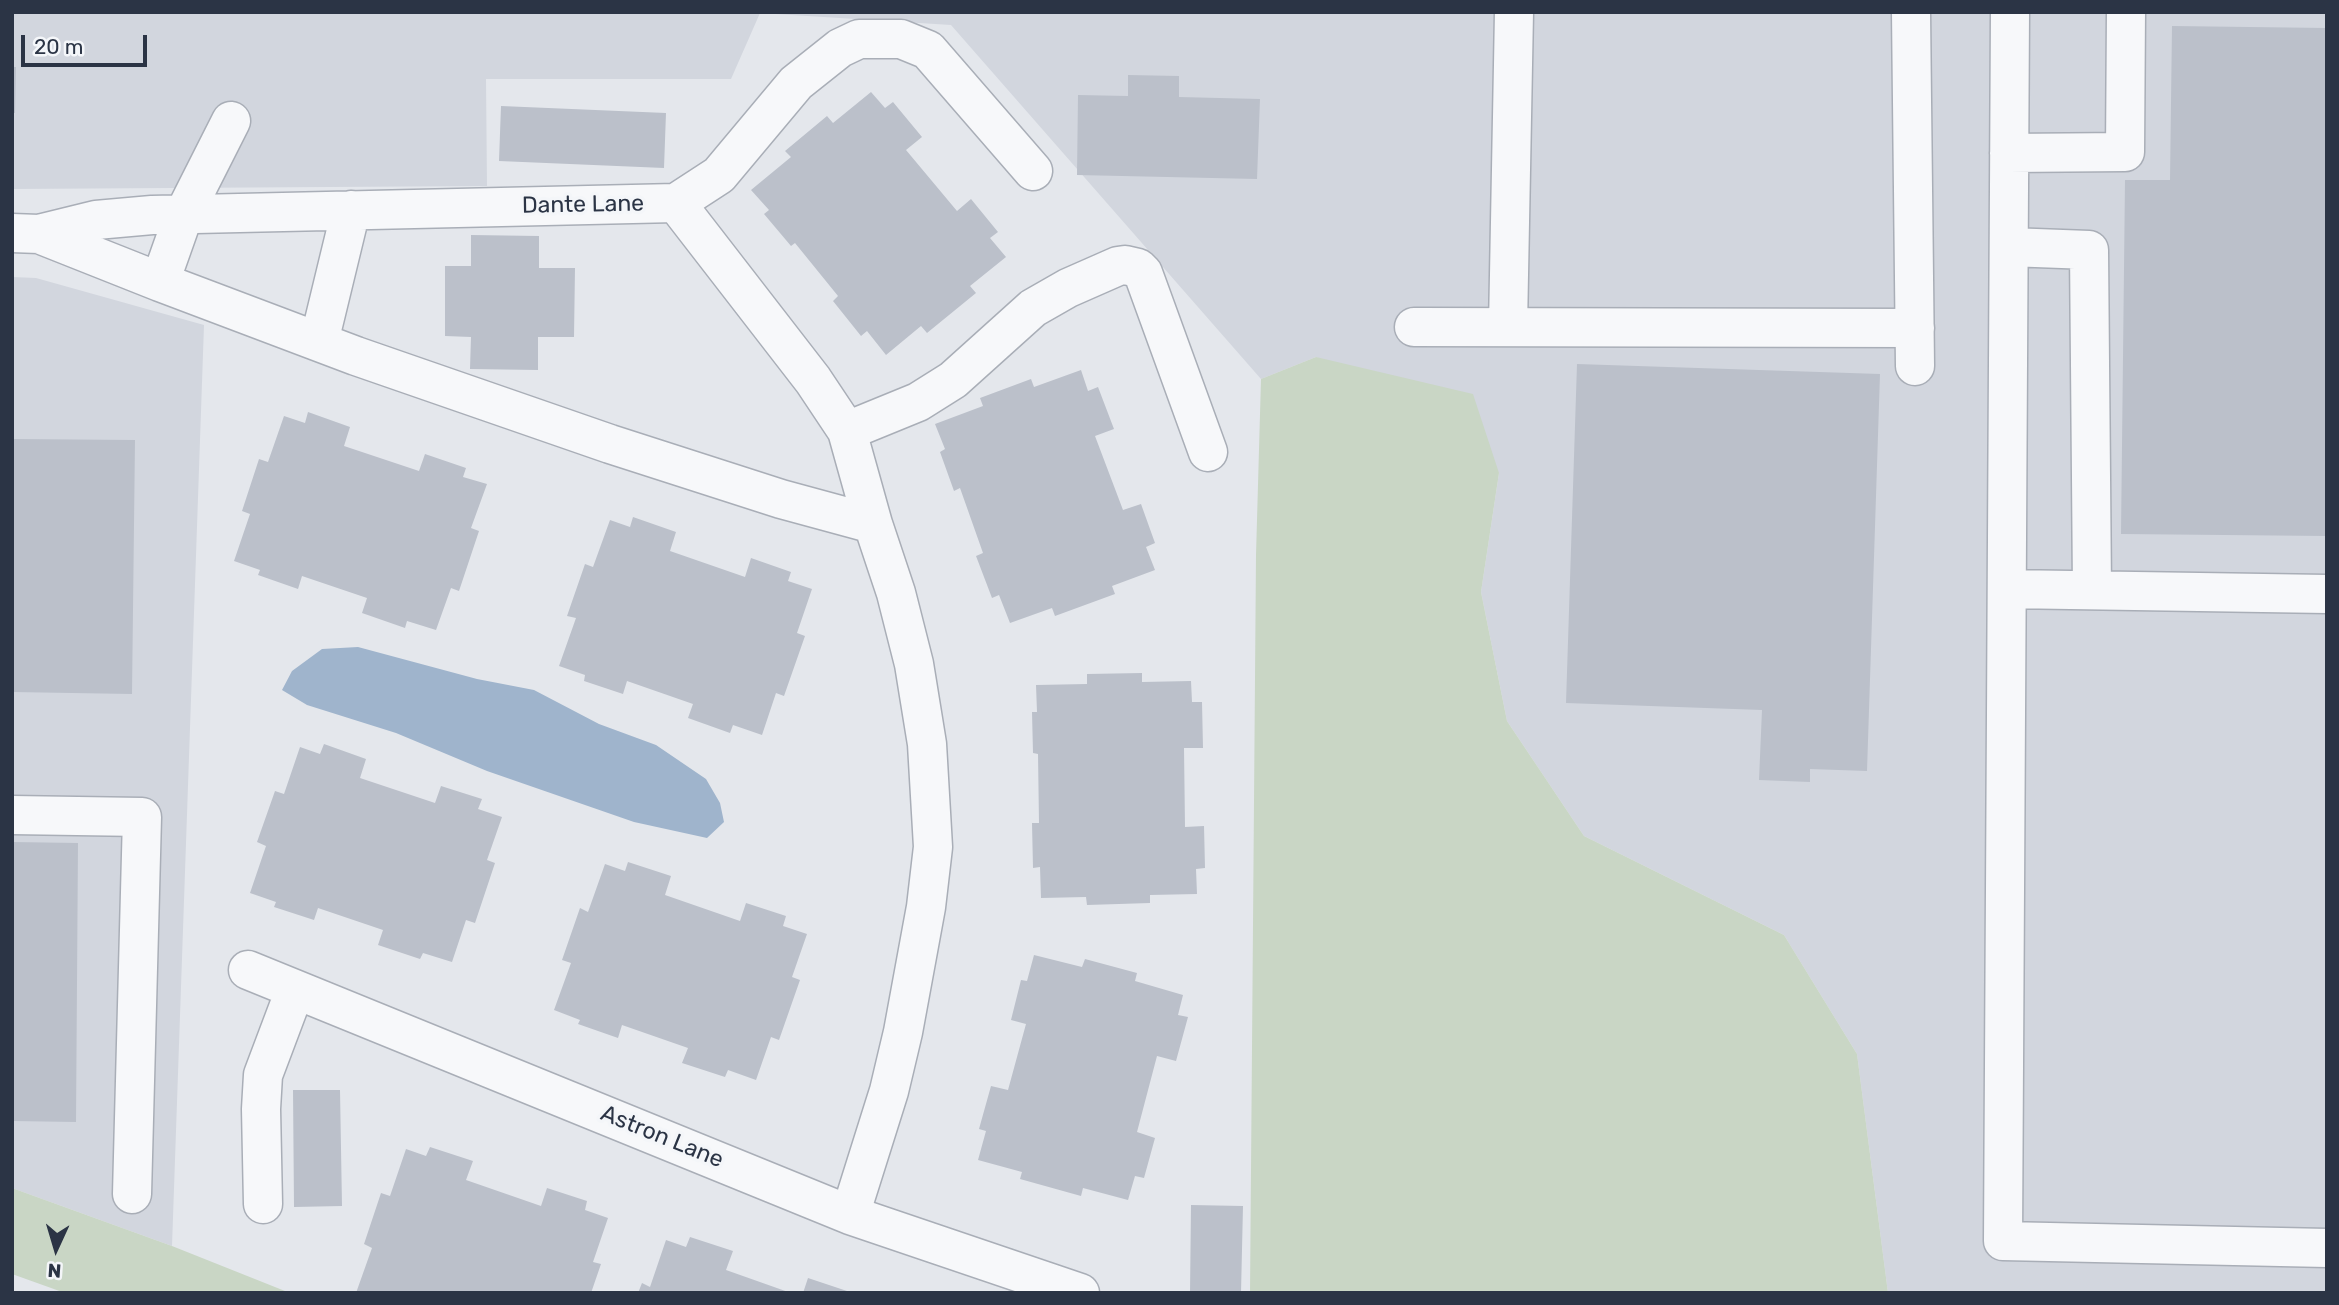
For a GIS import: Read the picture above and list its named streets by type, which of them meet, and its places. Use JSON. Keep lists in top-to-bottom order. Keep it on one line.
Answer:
{"streets":{"lane":["Dante Lane","Astron Lane"]},"scale_bar":"20 m","north":"bottom"}
